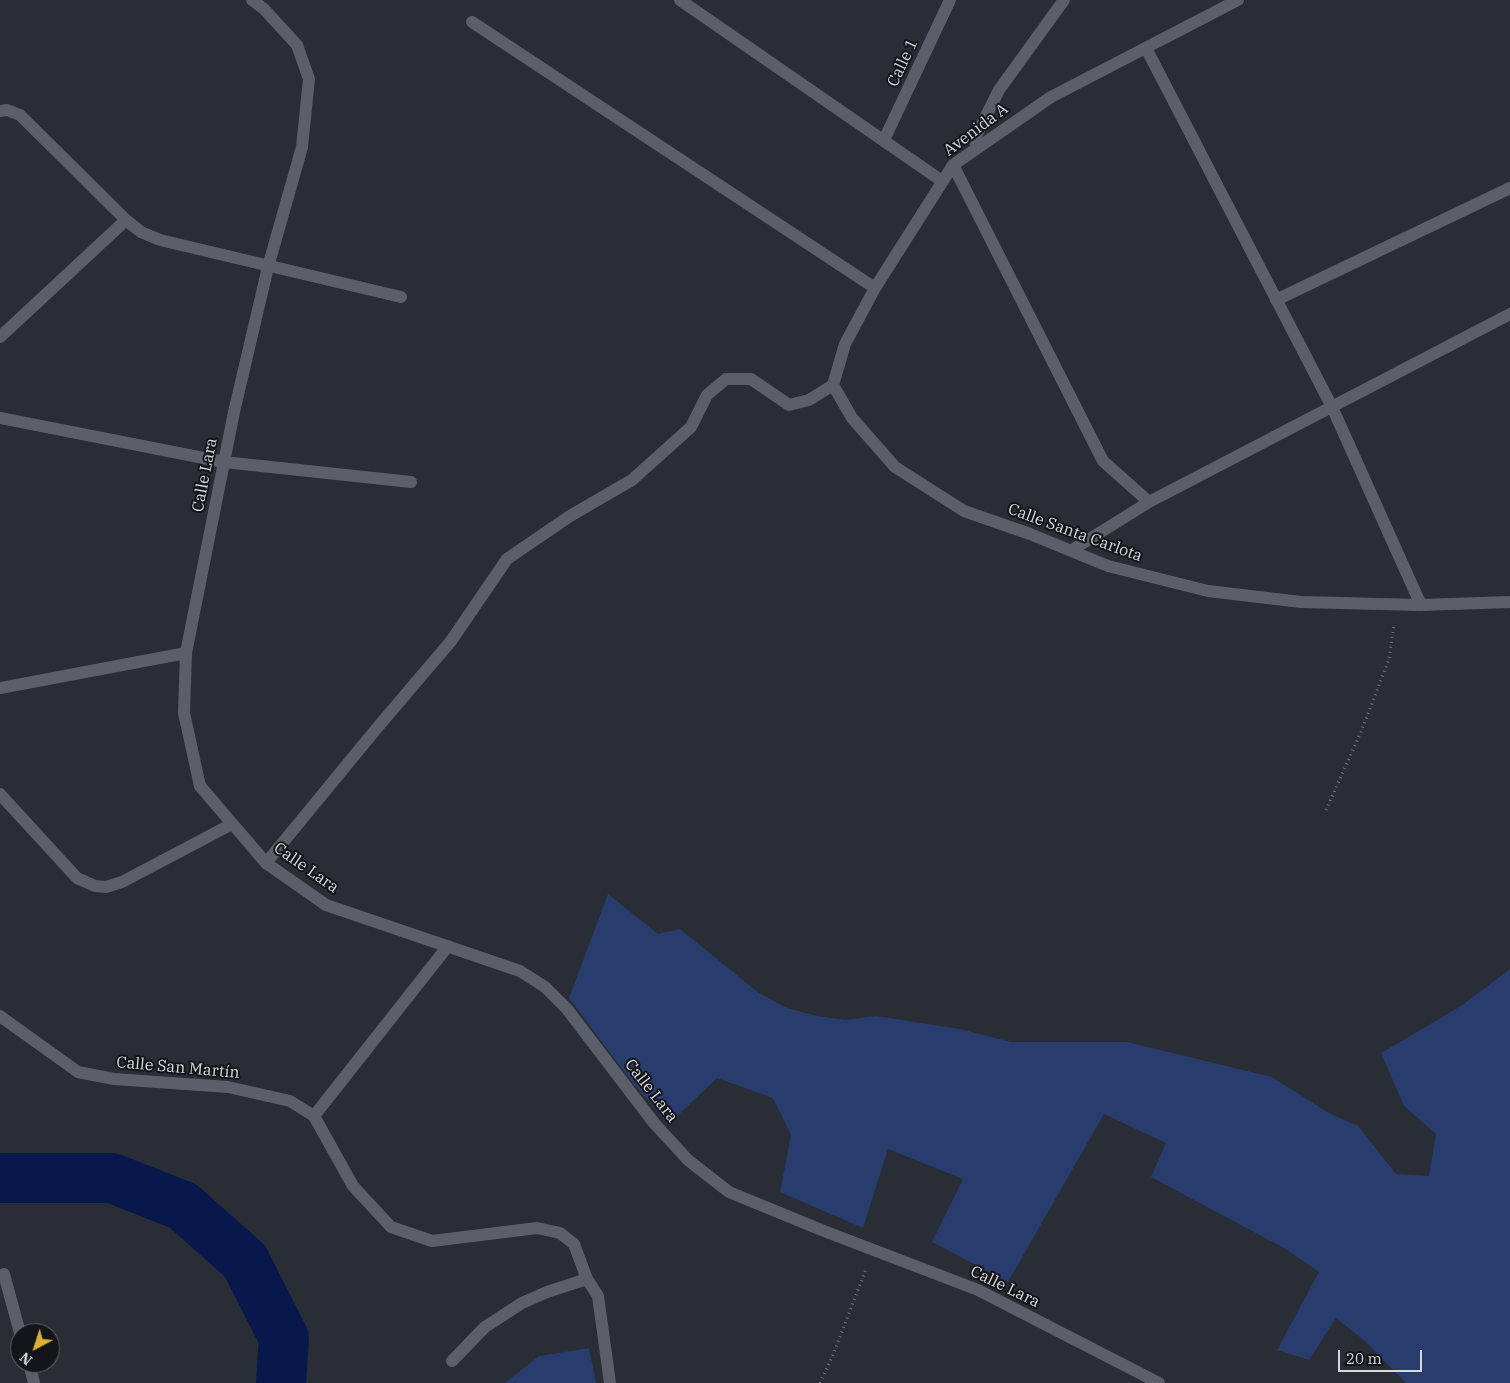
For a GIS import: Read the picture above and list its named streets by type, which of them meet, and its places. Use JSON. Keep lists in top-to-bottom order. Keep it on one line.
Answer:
{"streets":{"street":["Calle 1","Avenida A","Calle Lara","Calle Santa Carlota","Calle San Martín"]},"crossings":[["Avenida A","Calle Santa Carlota"]],"scale_bar":"20 m","north":"bottom left"}
